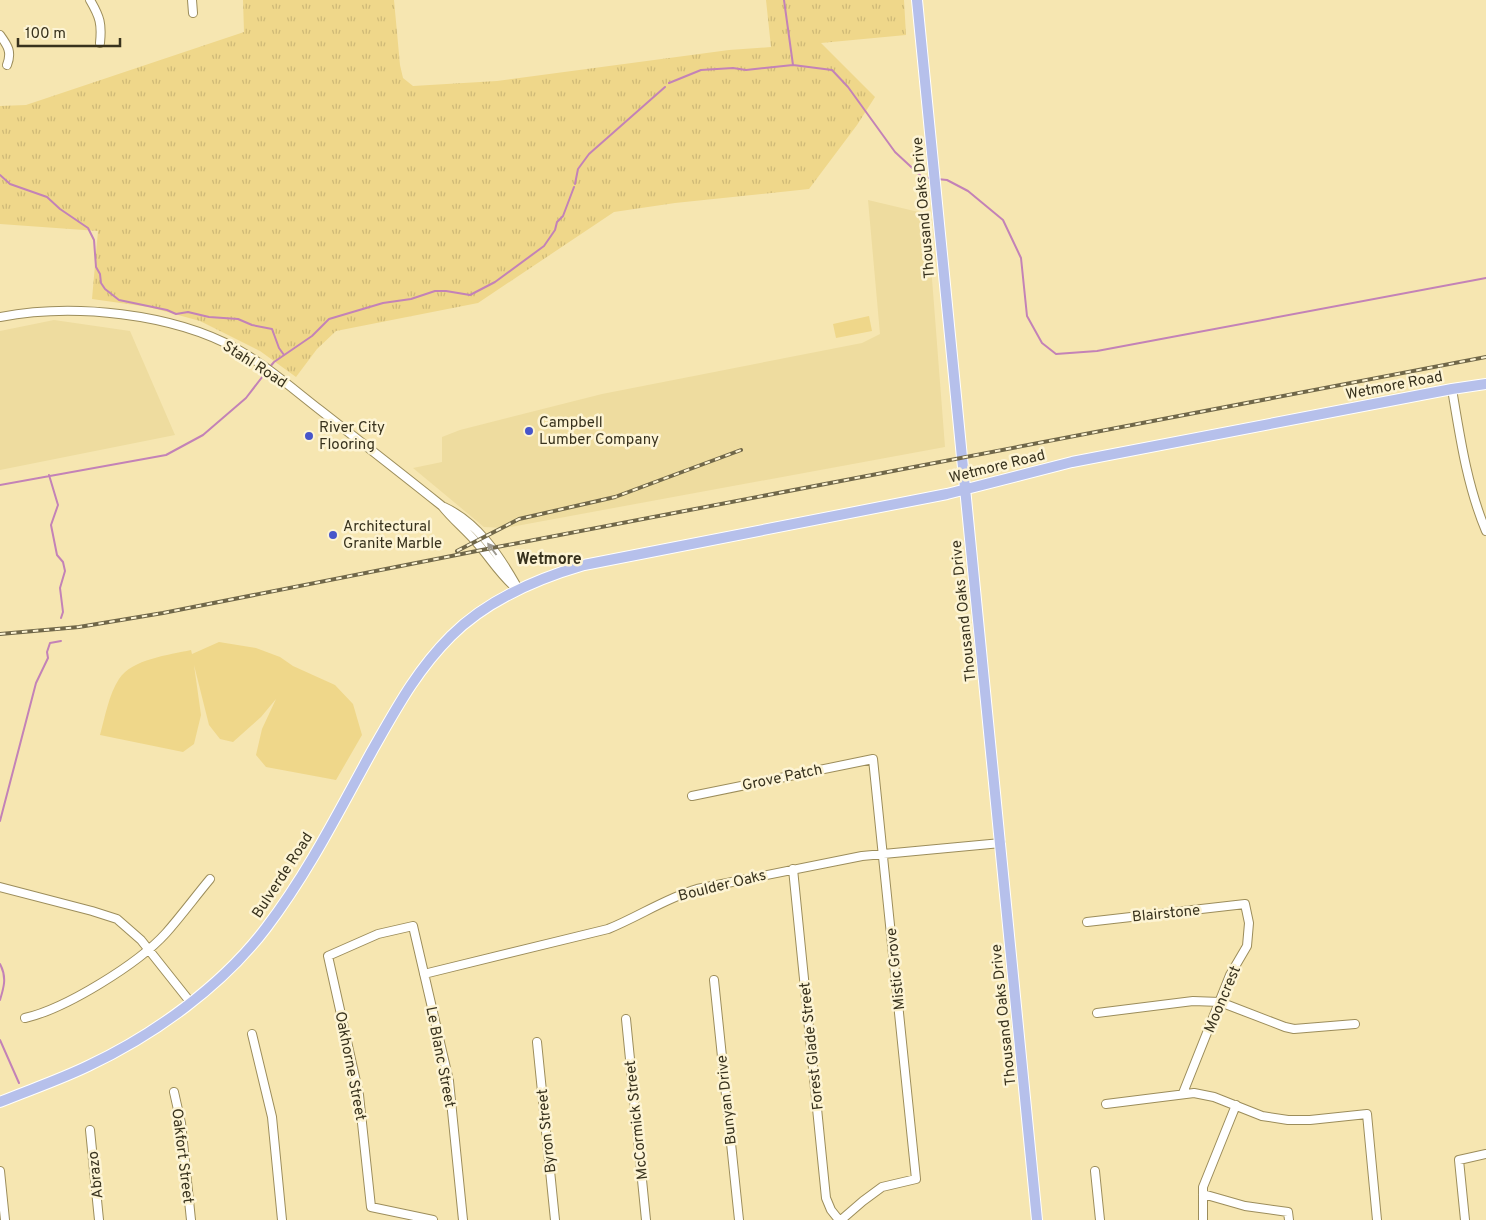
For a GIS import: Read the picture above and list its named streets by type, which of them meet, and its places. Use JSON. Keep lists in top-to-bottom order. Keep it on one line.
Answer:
{"streets":{"main road":["Thousand Oaks Drive","Wetmore Road","Bulverde Road"],"street":["Stahl Road","Grove Patch","Boulder Oaks","Blairstone","Mistic Grove","Mooncrest","Forest Glade Street","Le Blanc Street","Oakhorne Street","Bunyan Drive","McCormick Street","Byron Street","Oakfort Street","Abrazo"]},"crossings":[["Thousand Oaks Drive","Wetmore Road"],["Thousand Oaks Drive","Boulder Oaks"],["Stahl Road","Wetmore Road"],["Stahl Road","Bulverde Road"],["Wetmore Road","Bulverde Road"],["Grove Patch","Mistic Grove"],["Boulder Oaks","Mistic Grove"],["Boulder Oaks","Forest Glade Street"],["Boulder Oaks","Le Blanc Street"],["Blairstone","Mooncrest"],["Mistic Grove","Forest Glade Street"],["Le Blanc Street","Oakhorne Street"]],"districts":["Wetmore"],"places":["Campbell Lumber Company","River City Flooring","Architectural Granite Marble"],"scale_bar":"100 m"}
